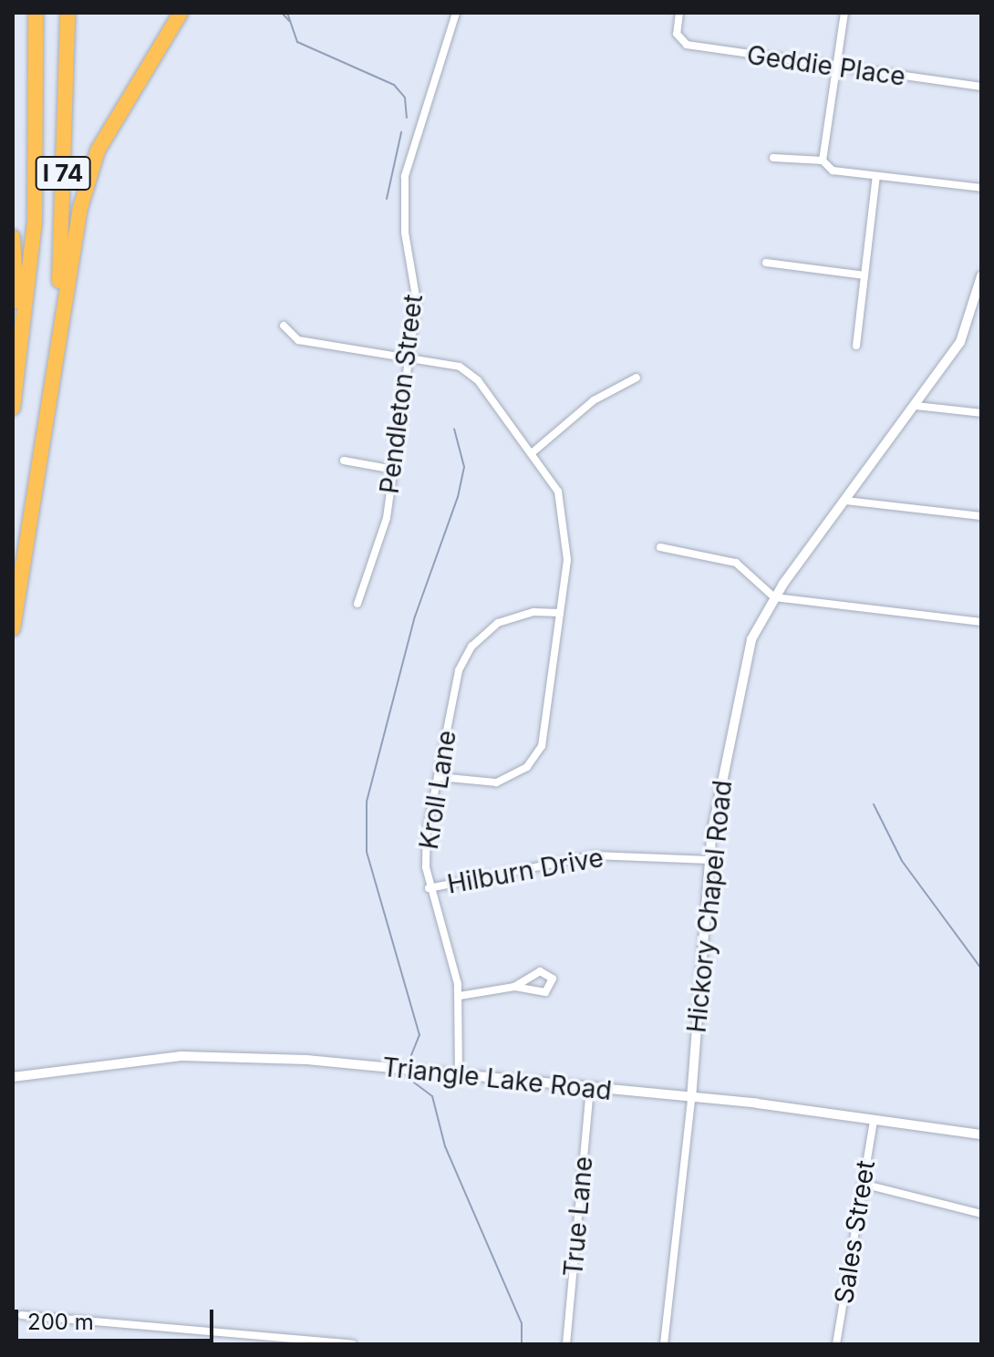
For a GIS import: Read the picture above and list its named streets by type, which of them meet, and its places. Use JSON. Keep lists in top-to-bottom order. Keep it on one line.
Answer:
{"streets":{"highway":["I 74"],"street":["Geddie Place","Pendleton Street","Kroll Lane","Hilburn Drive","Hickory Chapel Road","Triangle Lake Road","True Lane","Sales Street"]},"crossings":[["Kroll Lane","Hilburn Drive"],["Kroll Lane","Triangle Lake Road"],["Hilburn Drive","Hickory Chapel Road"],["Hickory Chapel Road","Triangle Lake Road"],["Triangle Lake Road","True Lane"],["Triangle Lake Road","Sales Street"]],"scale_bar":"200 m"}
